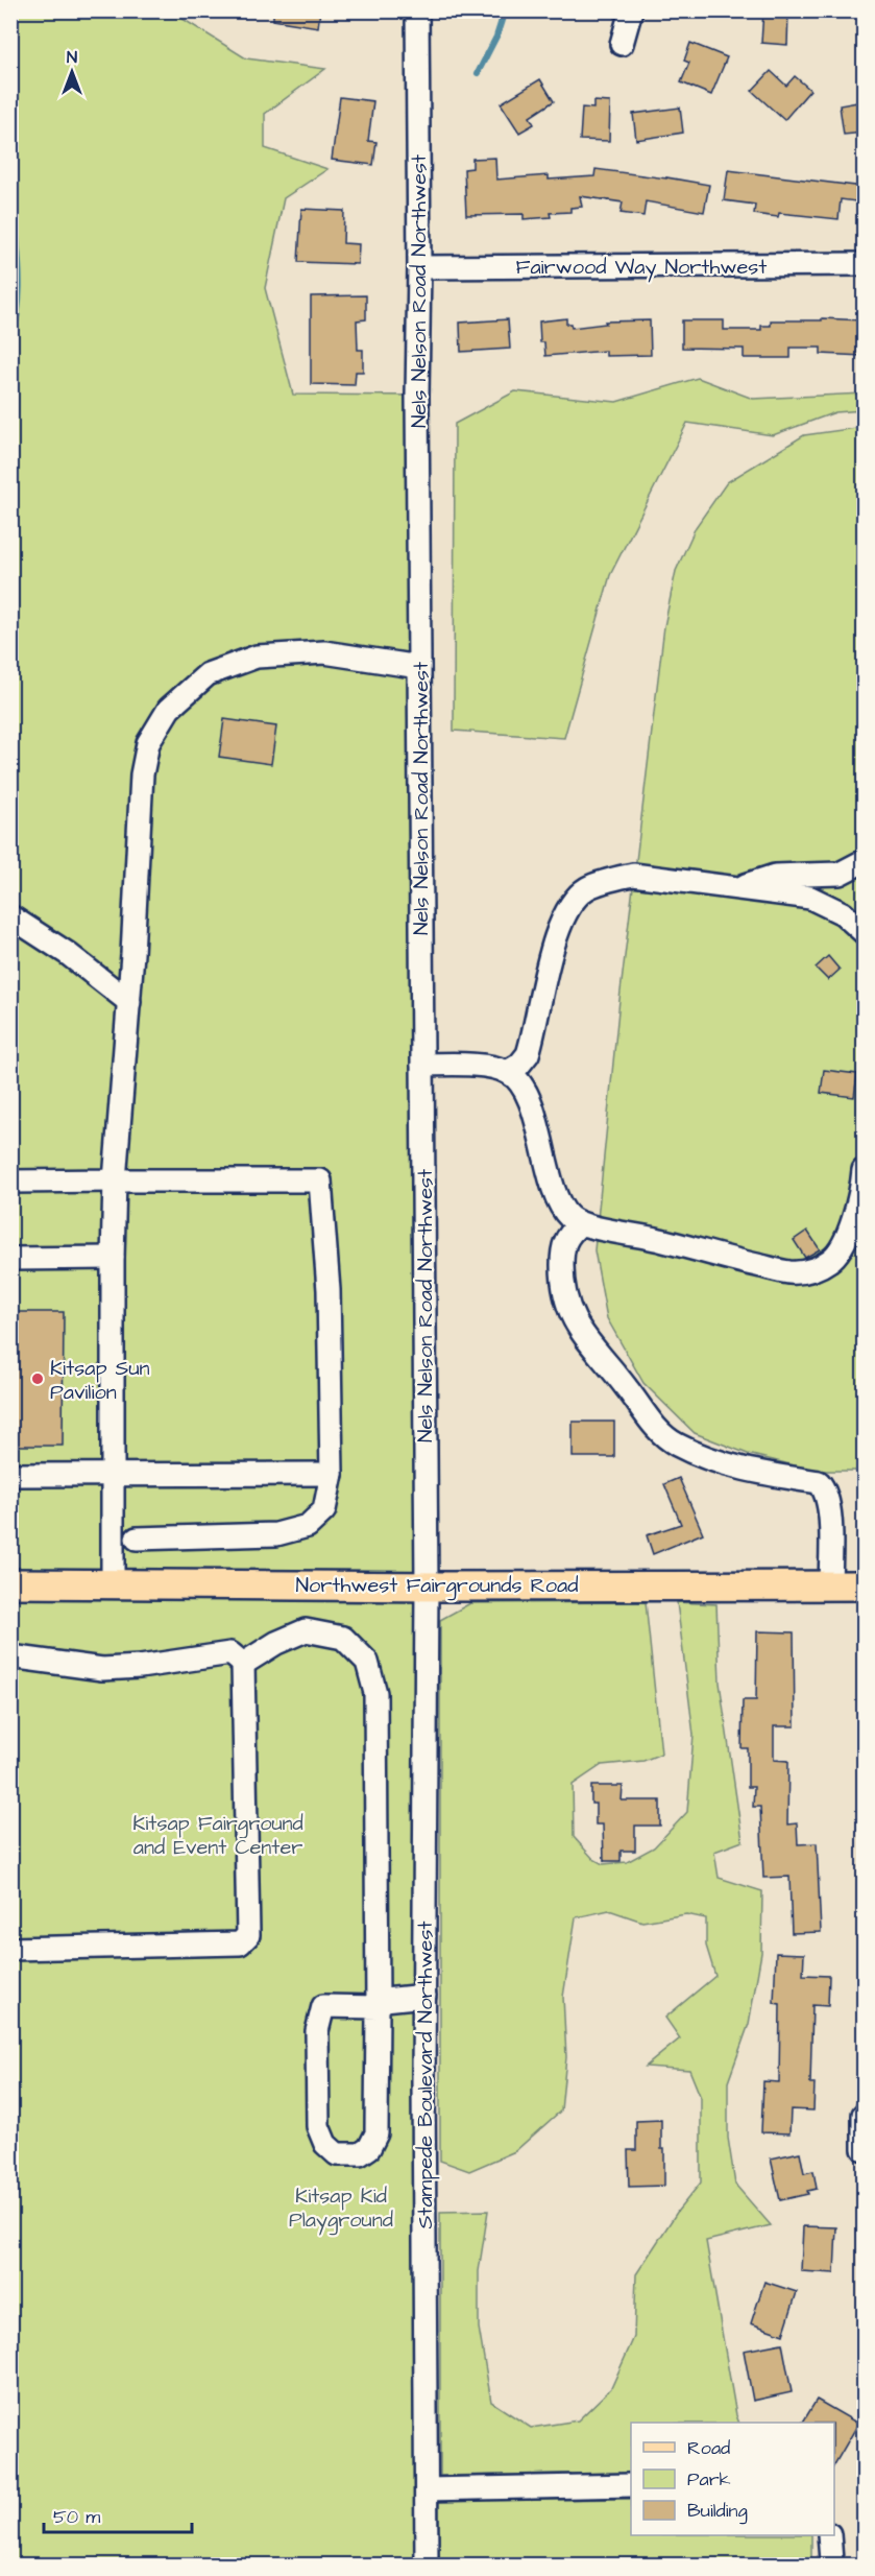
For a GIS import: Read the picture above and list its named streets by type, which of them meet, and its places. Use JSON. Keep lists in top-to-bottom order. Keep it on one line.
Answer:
{"streets":{"main road":["Northwest Fairgrounds Road"],"street":["Fairwood Way Northwest","Nels Nelson Road Northwest","Stampede Boulevard Northwest"]},"crossings":[["Fairwood Way Northwest","Nels Nelson Road Northwest"],["Nels Nelson Road Northwest","Northwest Fairgrounds Road"],["Nels Nelson Road Northwest","Stampede Boulevard Northwest"],["Northwest Fairgrounds Road","Stampede Boulevard Northwest"]],"parks":["Kitsap Fairground and Event Center","Kitsap Kid Playground"],"places":["Kitsap Sun Pavilion"],"legend":["Road","Park","Building"],"scale_bar":"50 m","north":"top"}
